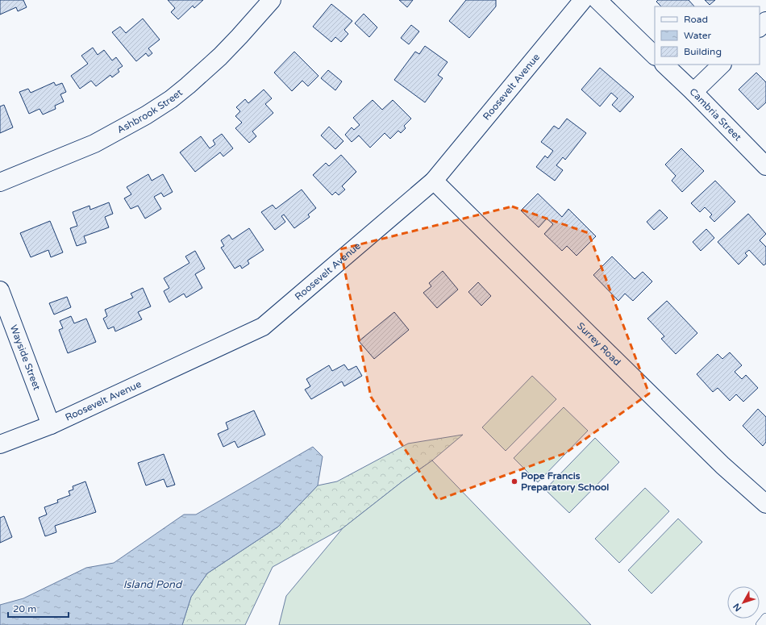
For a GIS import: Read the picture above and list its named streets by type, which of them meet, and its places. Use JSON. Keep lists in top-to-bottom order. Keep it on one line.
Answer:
{"streets":{"street":["Roosevelt Avenue","Ashbrook Street","Cambria Street","Surrey Road","Wayside Street"]},"crossings":[["Roosevelt Avenue","Surrey Road"],["Roosevelt Avenue","Wayside Street"]],"water":["Island Pond"],"places":["Pope Francis Preparatory School"],"legend":["Road","Water","Building"],"scale_bar":"20 m","north":"bottom left"}
